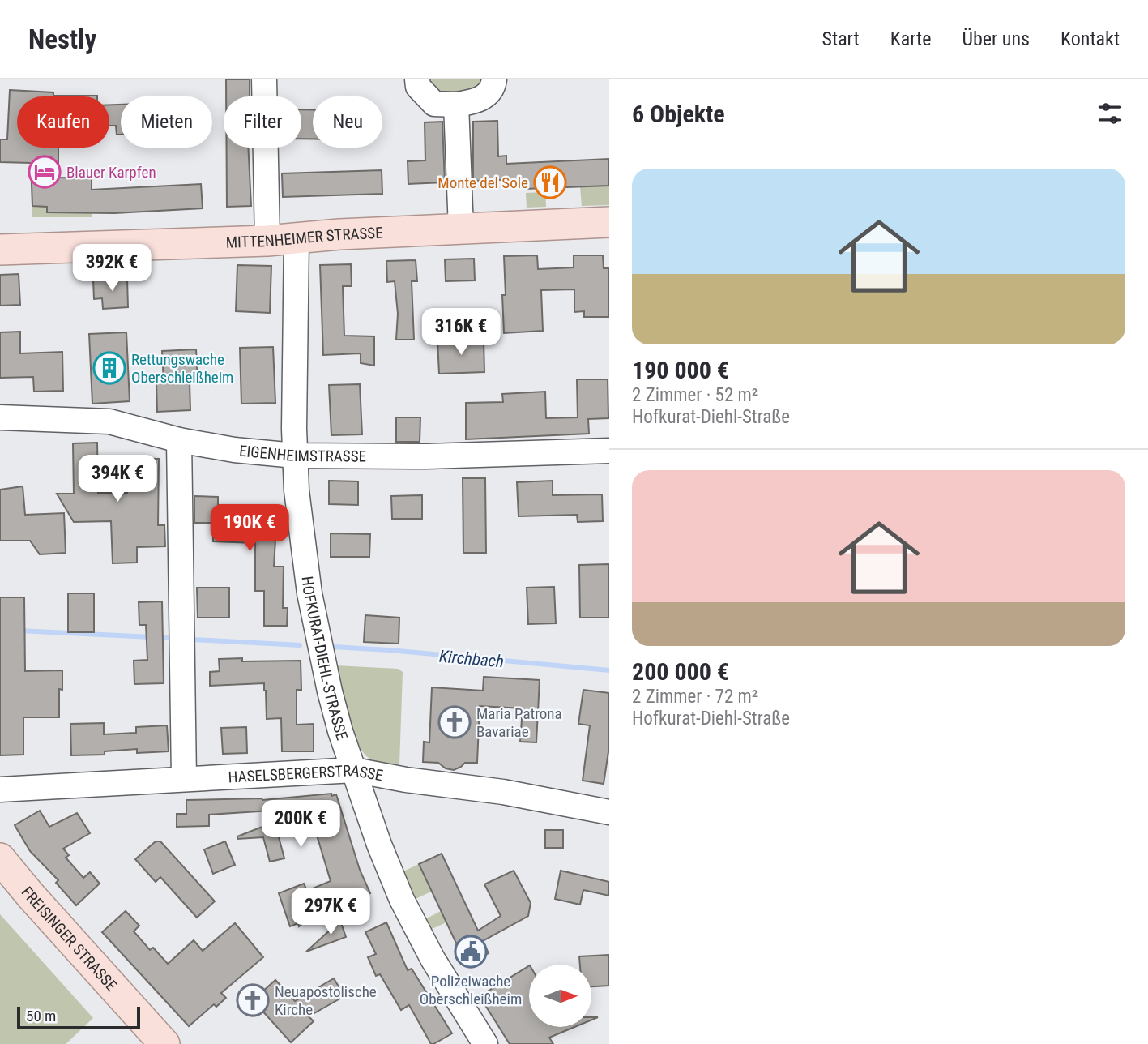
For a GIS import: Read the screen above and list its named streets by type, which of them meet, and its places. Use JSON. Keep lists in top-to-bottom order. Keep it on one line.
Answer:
{"streets":{"main road":["MITTENHEIMER STRASSE","FREISINGER STRASSE"],"street":["EIGENHEIMSTRASSE","HOFKURAT-DIEHL-STRASSE","HASELSBERGERSTRASSE"]},"crossings":[["MITTENHEIMER STRASSE","HOFKURAT-DIEHL-STRASSE"],["EIGENHEIMSTRASSE","HOFKURAT-DIEHL-STRASSE"],["HOFKURAT-DIEHL-STRASSE","HASELSBERGERSTRASSE"]],"water":["Kirchbach"],"places":{"hotel":["Blauer Karpfen"],"restaurant":["Monte del Sole"],"building":["Rettungswache Oberschleißheim"],"church":["Maria Patrona Bavariae","Neuapostolische Kirche"],"public building":["Polizeiwache Oberschleißheim"]},"scale_bar":"50 m","north":"right","page":{"header":"Nestly","nav":["Start","Karte","Über uns","Kontakt"],"heading":"6 Objekte","chip":["Kaufen","Mieten","Filter","Neu"],"list":[{"name":"190 000 €","note":"2 Zimmer · 52 m² · Hofkurat-Diehl-Straße"},{"name":"200 000 €","note":"2 Zimmer · 72 m² · Hofkurat-Diehl-Straße"}],"price":["392K €","316K €","394K €","190K €","200K €","297K €"],"scale":"50 m"}}
